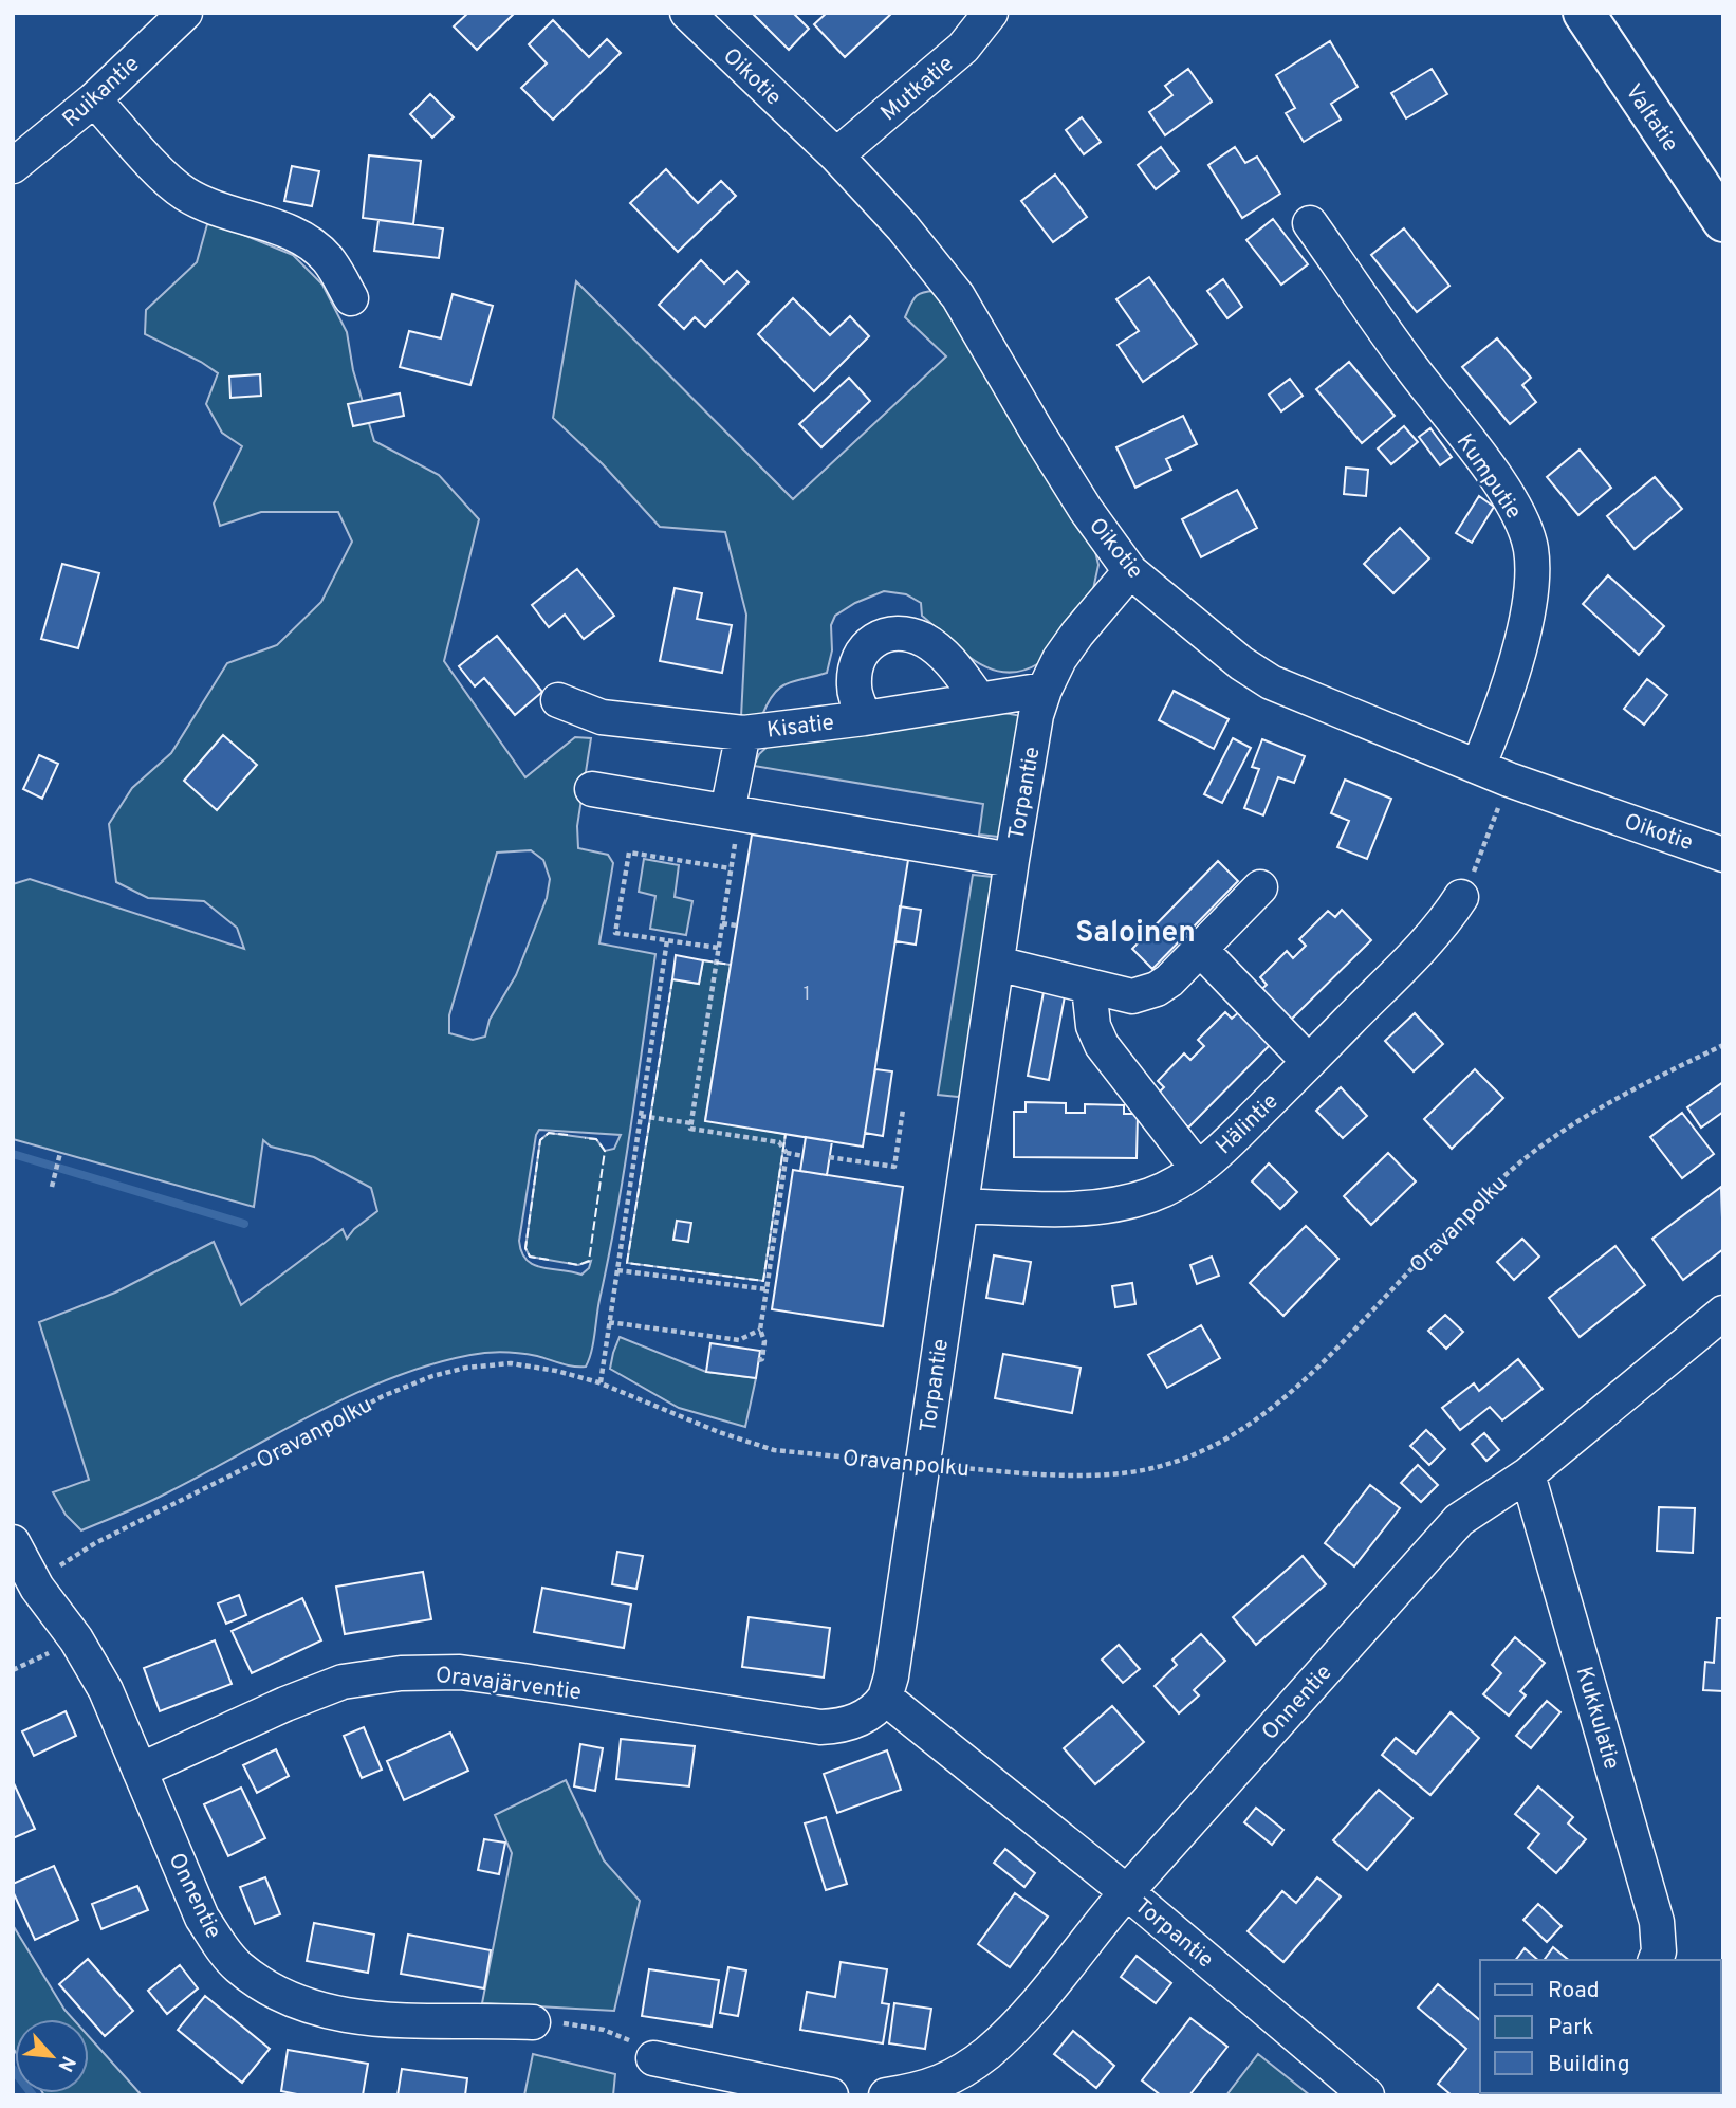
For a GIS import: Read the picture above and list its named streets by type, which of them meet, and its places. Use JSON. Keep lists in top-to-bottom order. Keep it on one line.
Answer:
{"streets":{"highway":["Valtatie"],"street":["Oikotie","Mutkatie","Ruikantie","Kumputie","Kisatie","Torpantie","Hälintie","Oravajärventie","Onnentie","Kukkulatie"],"path":["Oravanpolku"]},"crossings":[["Oikotie","Mutkatie"],["Oikotie","Kumputie"],["Oikotie","Torpantie"],["Kisatie","Torpantie"],["Torpantie","Hälintie"],["Torpantie","Oravanpolku"],["Torpantie","Oravajärventie"],["Torpantie","Onnentie"],["Oravanpolku","Onnentie"],["Oravajärventie","Onnentie"],["Onnentie","Kukkulatie"]],"districts":["Saloinen"],"house_numbers":["1"],"legend":["Road","Park","Building"],"north":"bottom right"}
